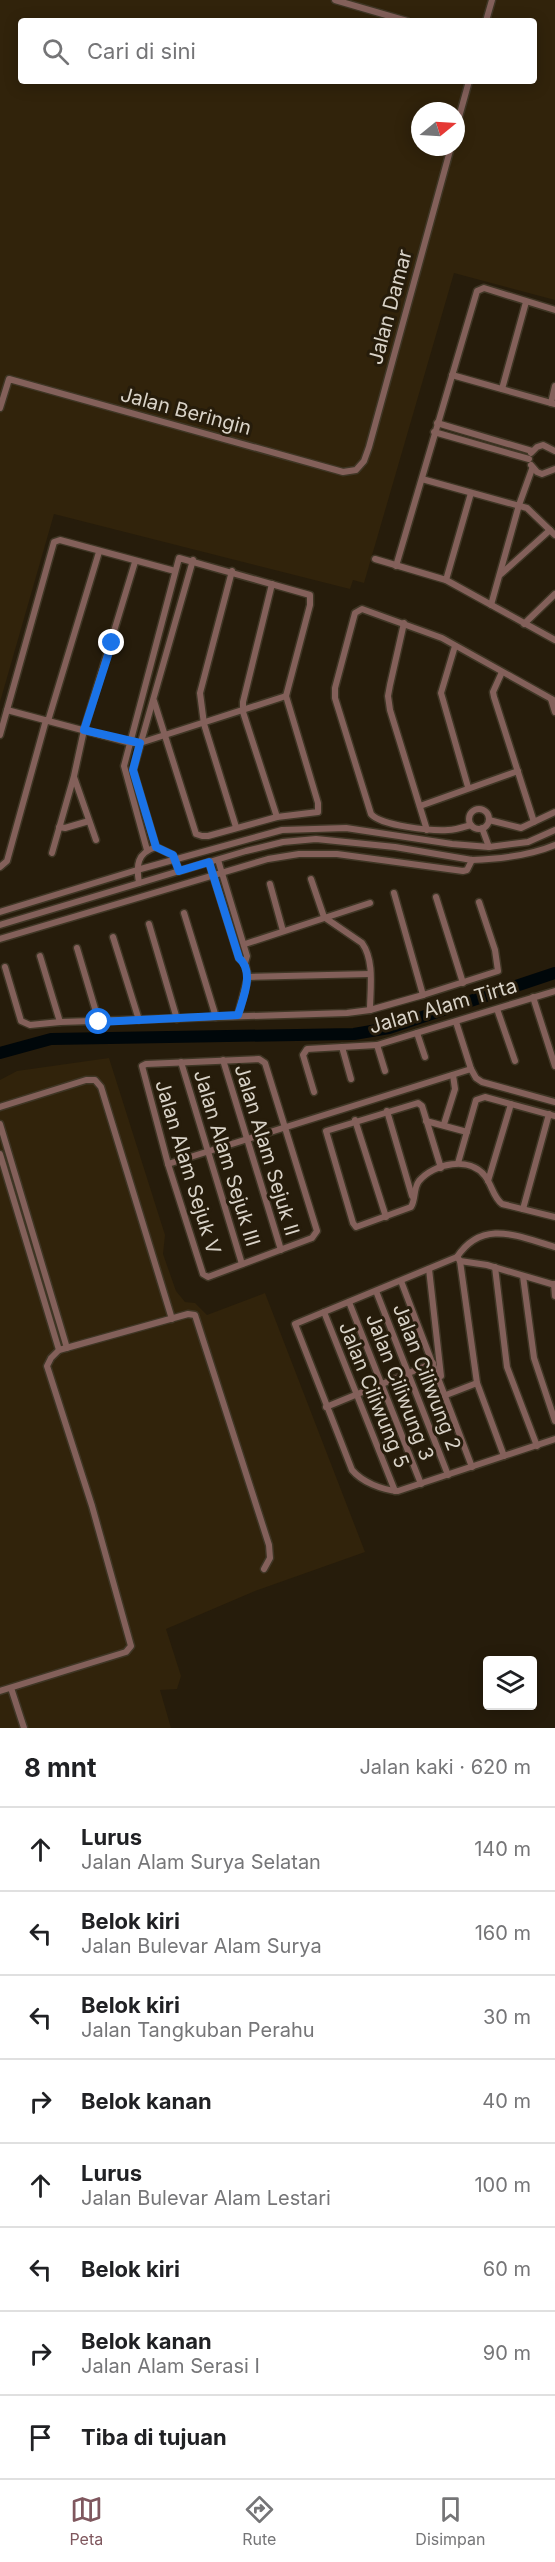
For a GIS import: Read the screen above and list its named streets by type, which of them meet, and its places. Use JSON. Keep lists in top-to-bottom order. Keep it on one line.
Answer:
{"streets":{"street":["Jalan Damar","Jalan Beringin","Jalan Alam Tirta","Jalan Alam Sejuk II","Jalan Alam Sejuk III","Jalan Alam Sejuk V","Jalan Ciliwung 2","Jalan Ciliwung 3","Jalan Ciliwung 5"]},"crossings":[["Jalan Damar","Jalan Beringin"],["Jalan Alam Sejuk III","Jalan Alam Sejuk V"]],"north":"right","page":{"search":"Cari di sini","heading":["8 mnt","Jalan kaki · 620 m"],"list":[["Lurus","Jalan Alam Surya Selatan","140 m"],["Belok kiri","Jalan Bulevar Alam Surya","160 m"],["Belok kiri","Jalan Tangkuban Perahu","30 m"],["Belok kanan","40 m"],["Lurus","Jalan Bulevar Alam Lestari","100 m"],["Belok kiri","60 m"],["Belok kanan","Jalan Alam Serasi I","90 m"],"Tiba di tujuan"],"nav":["Peta","Rute","Disimpan"]}}
